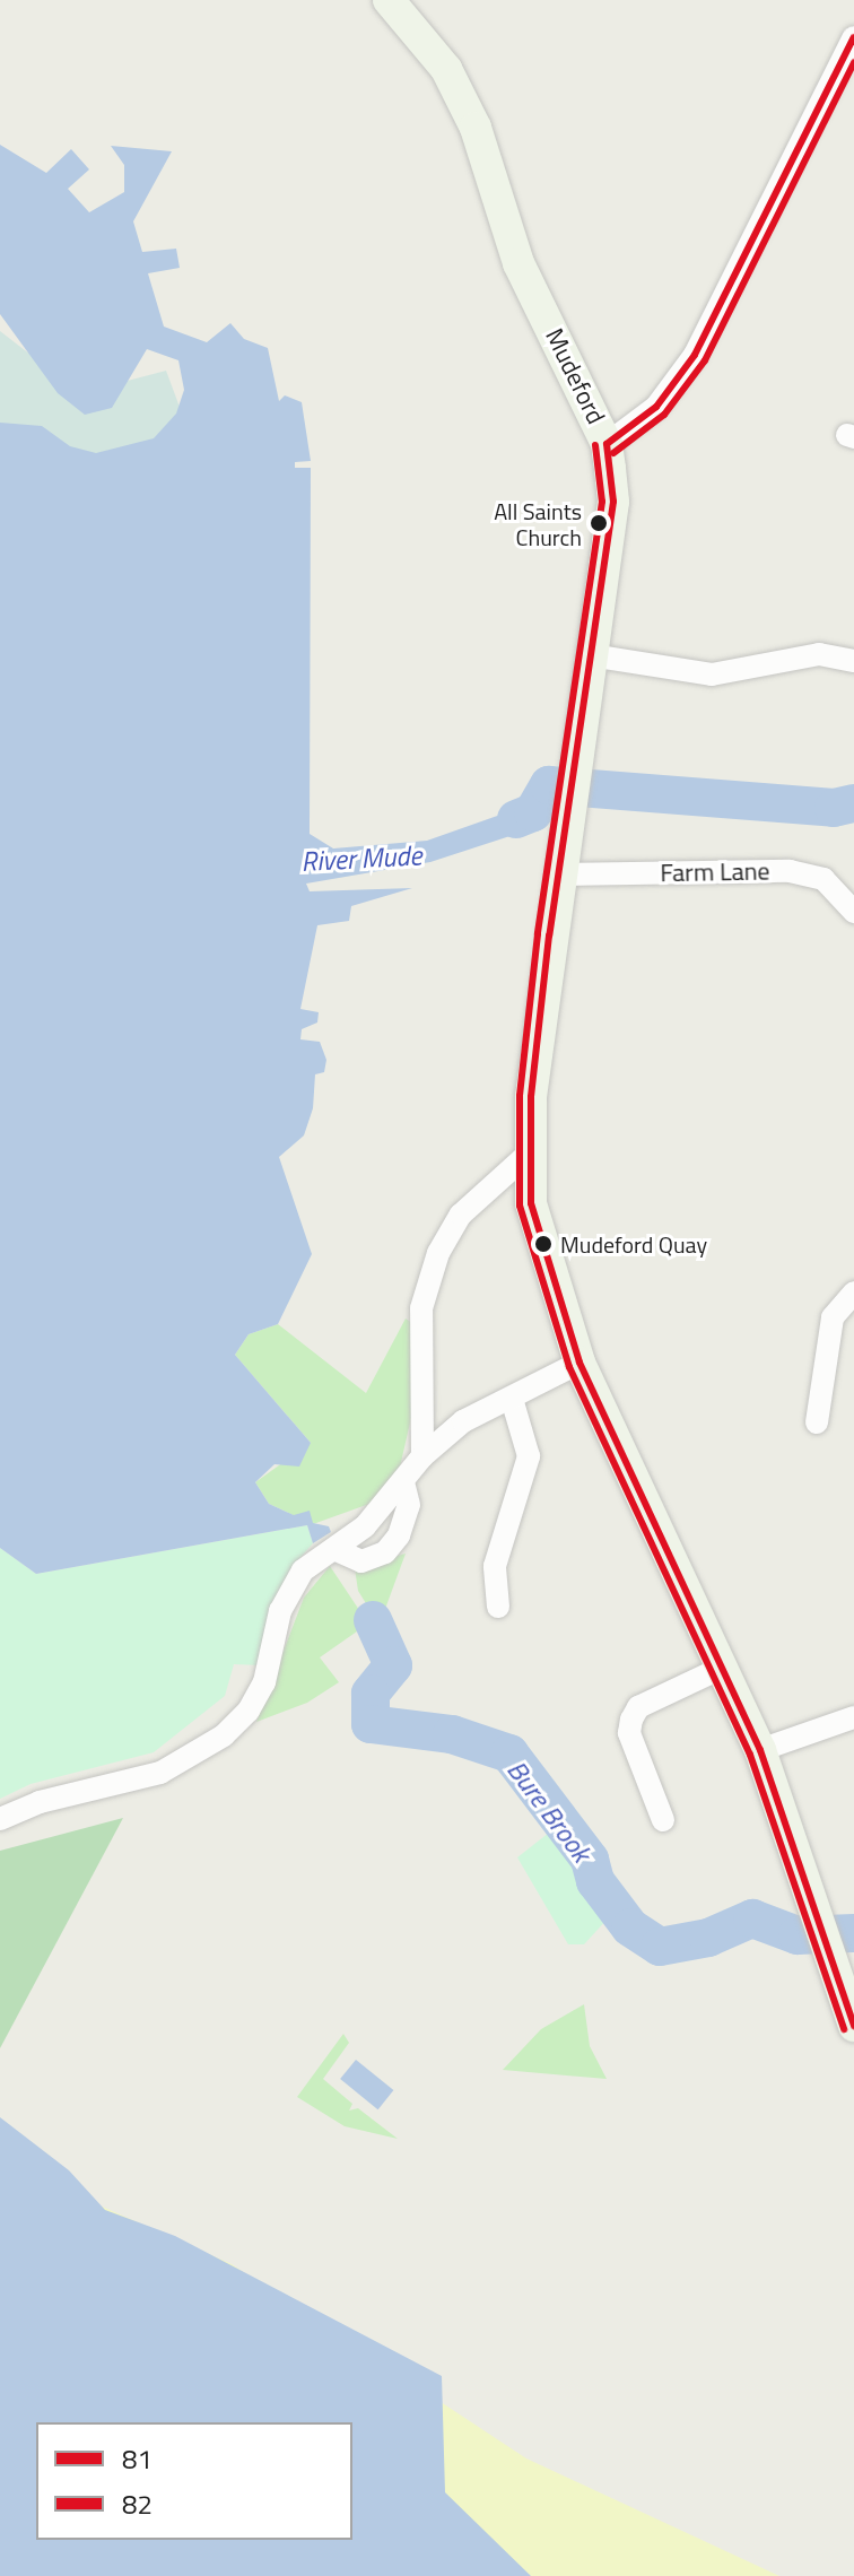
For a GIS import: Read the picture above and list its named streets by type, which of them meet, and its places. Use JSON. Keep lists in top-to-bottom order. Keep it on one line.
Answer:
{"streets":{"street":["Mudeford","Farm Lane"]},"crossings":[["Mudeford","Farm Lane"]],"water":["River Mude","Bure Brook"],"places":["All Saints Church","Mudeford Quay"],"lines":["transit line 81","transit line 82"],"legend":["81","82"]}
